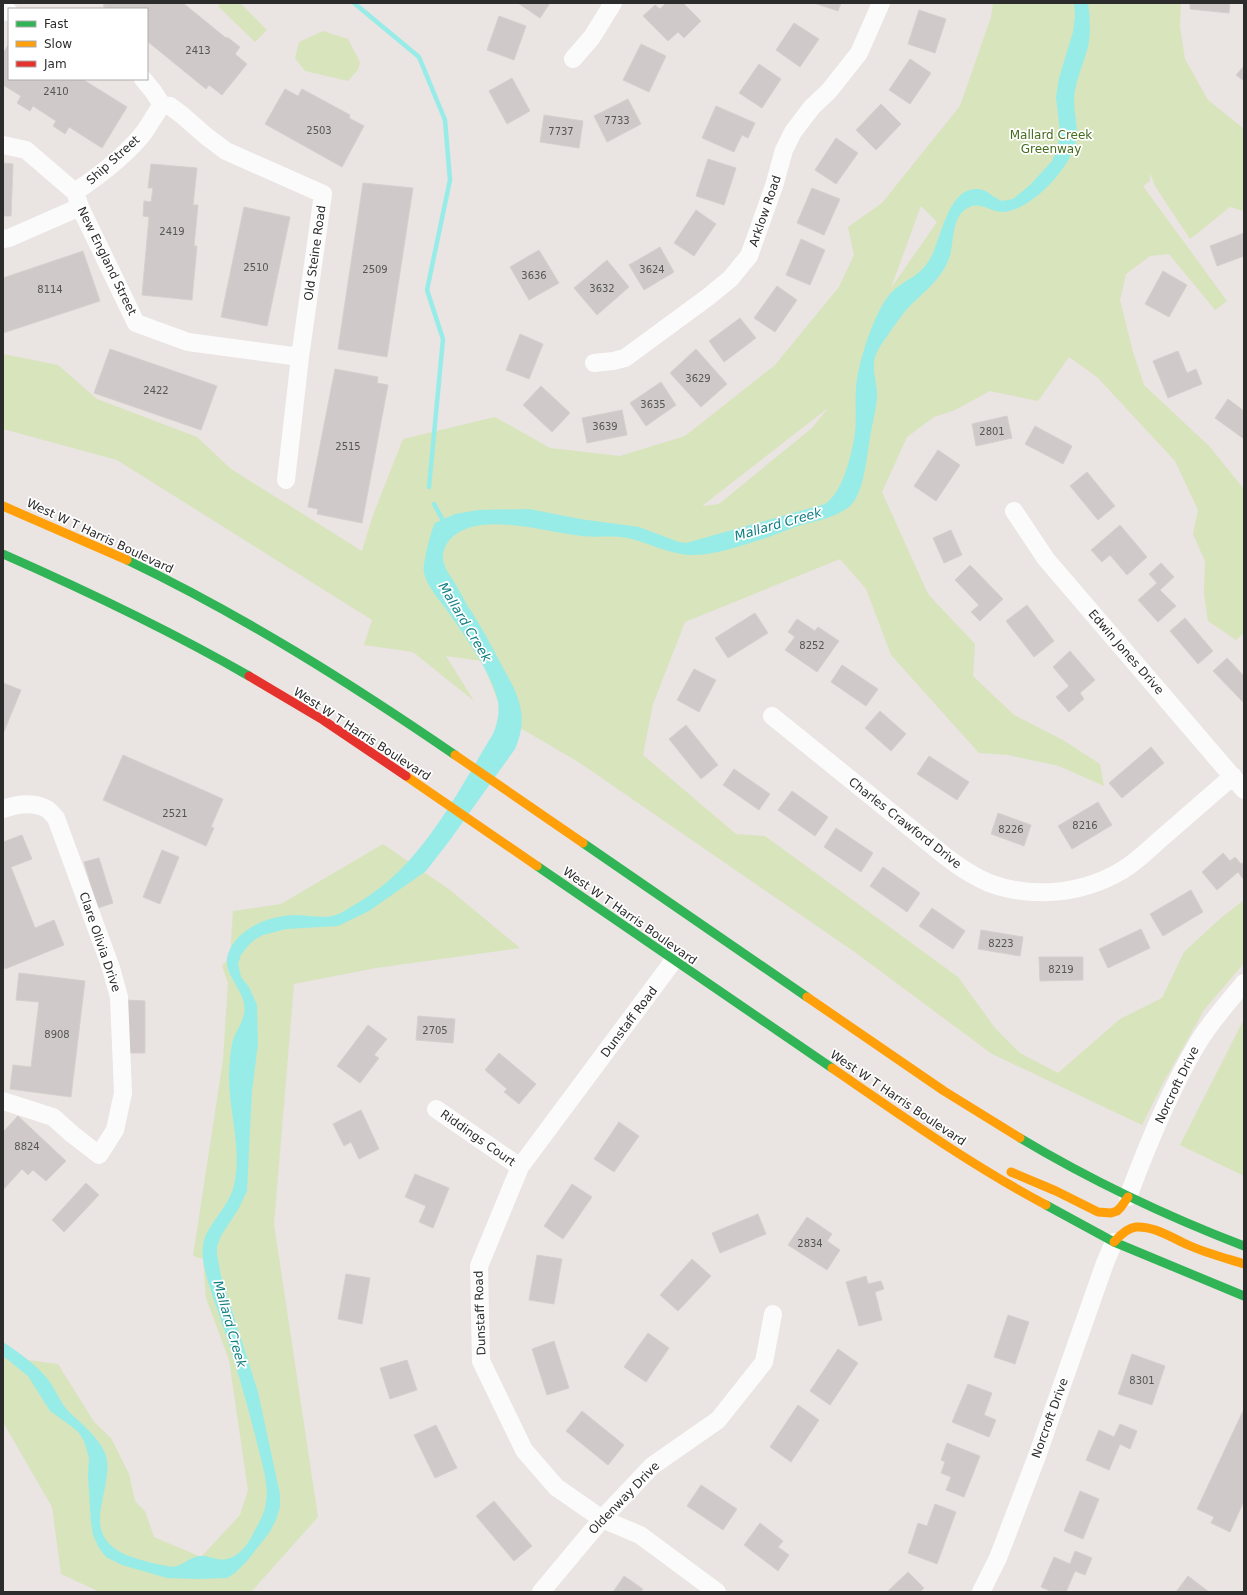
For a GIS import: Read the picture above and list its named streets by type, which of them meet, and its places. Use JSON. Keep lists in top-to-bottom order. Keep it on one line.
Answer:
{"streets":{"main road":["West W T Harris Boulevard"],"street":["Ship Street","Arklow Road","Old Steine Road","New England Street","Edwin Jones Drive","Charles Crawford Drive","Clare Olivia Drive","Dunstaff Road","Norcroft Drive","Riddings Court","Oldenway Drive"]},"crossings":[["Ship Street","Old Steine Road"],["Ship Street","New England Street"],["Old Steine Road","New England Street"],["West W T Harris Boulevard","Dunstaff Road"],["West W T Harris Boulevard","Norcroft Drive"],["Edwin Jones Drive","Charles Crawford Drive"],["Dunstaff Road","Riddings Court"],["Dunstaff Road","Oldenway Drive"]],"water":["Mallard Creek"],"parks":["Mallard Creek Greenway"],"house_numbers":["2413","2410","7733","2503","7737","2419","2510","2509","3624","3636","3632","8114","3629","2422","3635","3639","2801","2515","8252","2521","8216","8226","8223","8219","2705","8908","8824","2834","8301"],"legend":["Fast","Slow","Jam"]}
